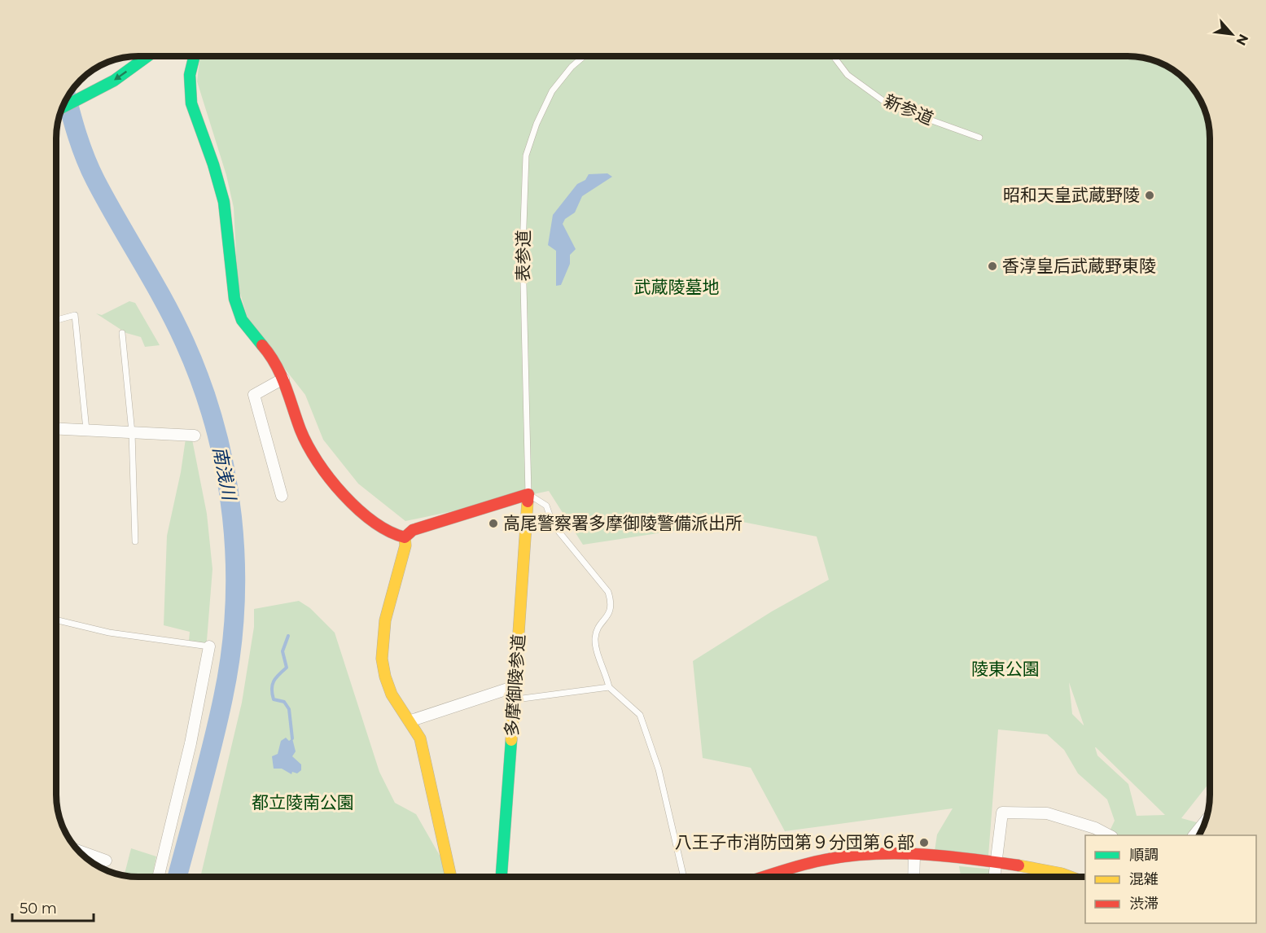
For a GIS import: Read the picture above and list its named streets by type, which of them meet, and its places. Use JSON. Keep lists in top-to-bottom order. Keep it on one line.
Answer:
{"streets":{"street":["多摩御陵参道"],"lane":["新参道","表参道"]},"crossings":[["表参道","多摩御陵参道"]],"water":["南浅川"],"parks":["武蔵陵墓地","陵東公園","都立陵南公園"],"places":["昭和天皇武蔵野陵","香淳皇后武蔵野東陵","高尾警察署多摩御陵警備派出所","八王子市消防団第９分団第６部"],"legend":["順調","混雑","渋滞"],"scale_bar":"50 m","north":"bottom right"}
